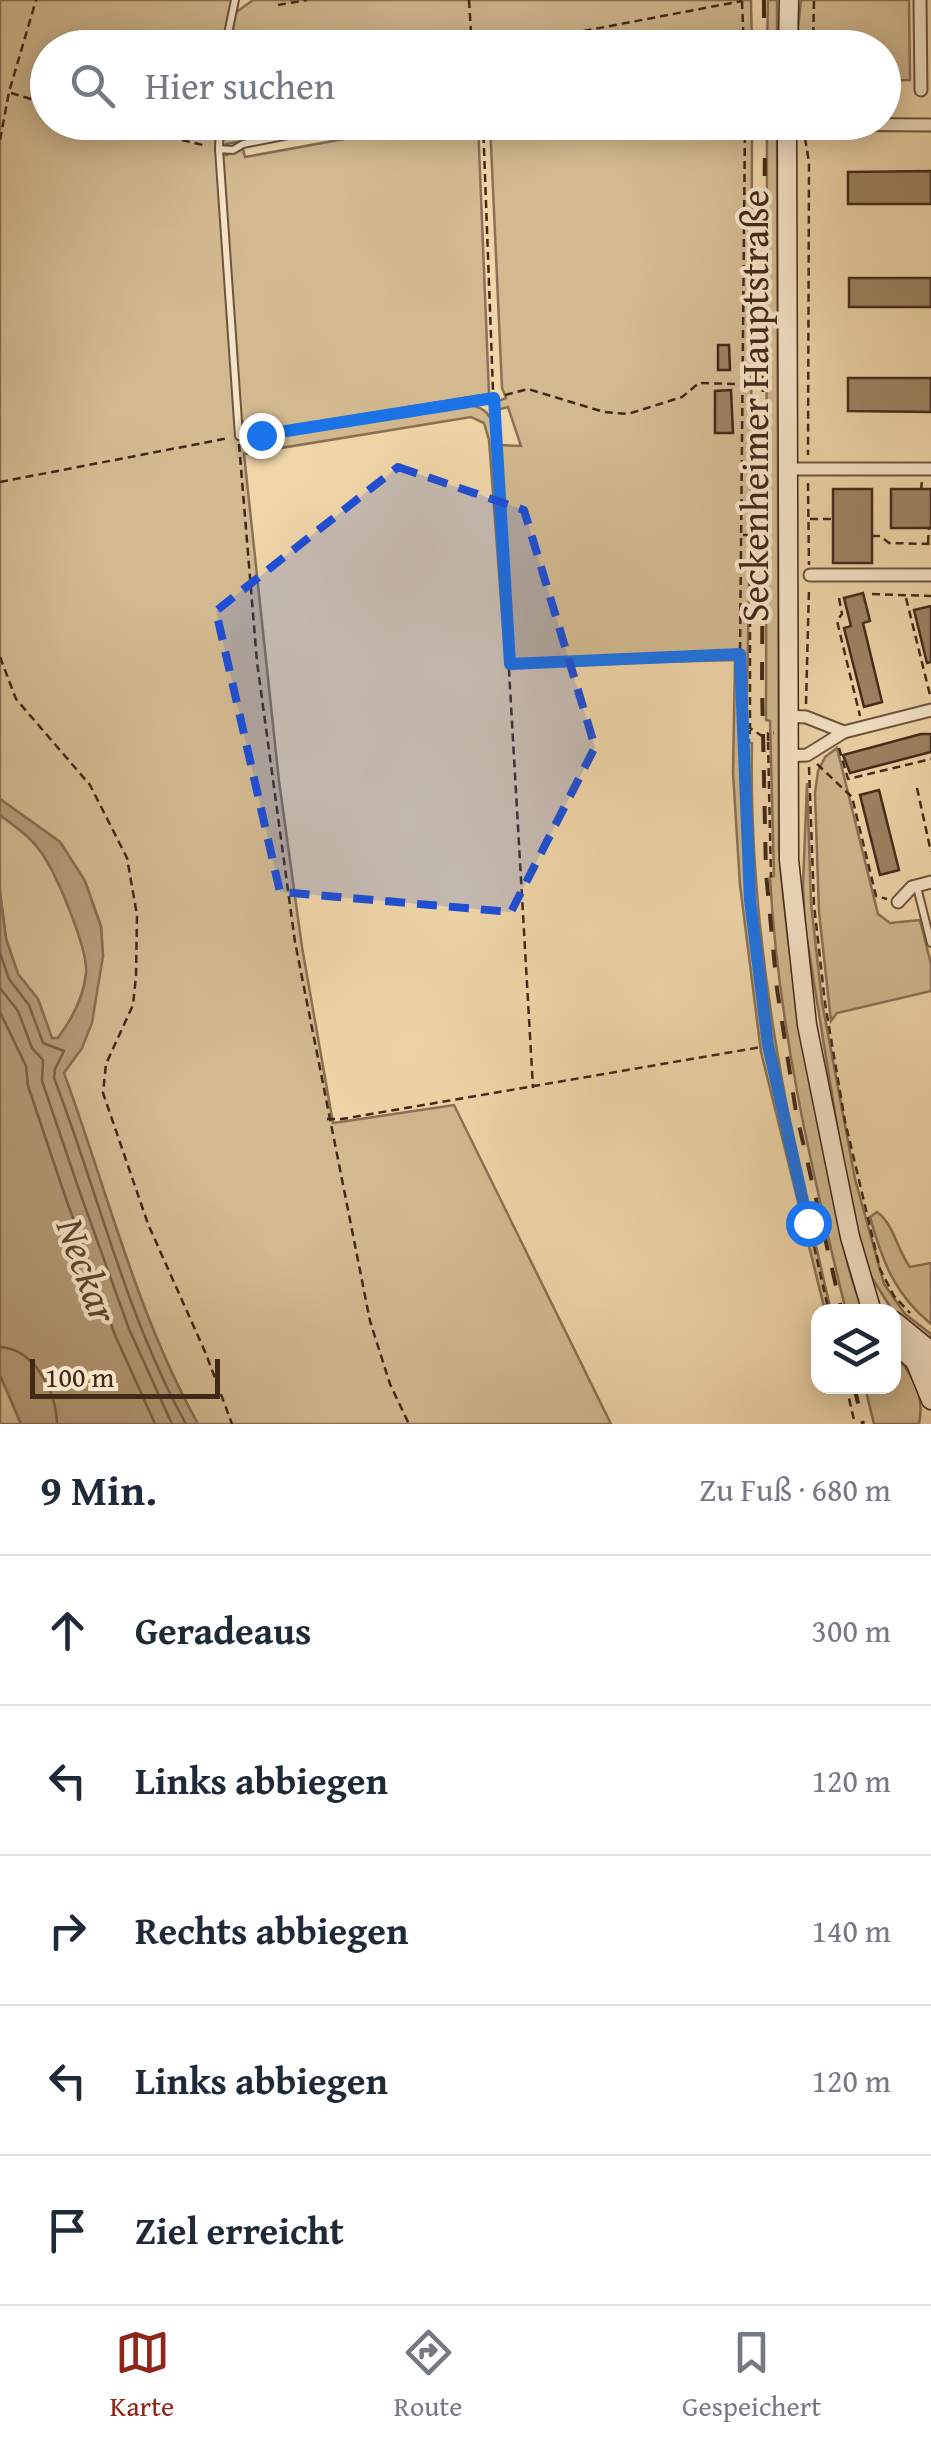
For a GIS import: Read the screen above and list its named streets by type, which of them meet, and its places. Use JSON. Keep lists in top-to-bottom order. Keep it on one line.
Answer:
{"streets":{"main road":["Seckenheimer Hauptstraße"]},"water":["Neckar"],"scale_bar":"100 m","page":{"search":"Hier suchen","scale":"100 m","heading":["9 Min.","Zu Fuß · 680 m"],"list":[["Geradeaus","300 m"],["Links abbiegen","120 m"],["Rechts abbiegen","140 m"],["Links abbiegen","120 m"],"Ziel erreicht"],"nav":["Karte","Route","Gespeichert"]}}
